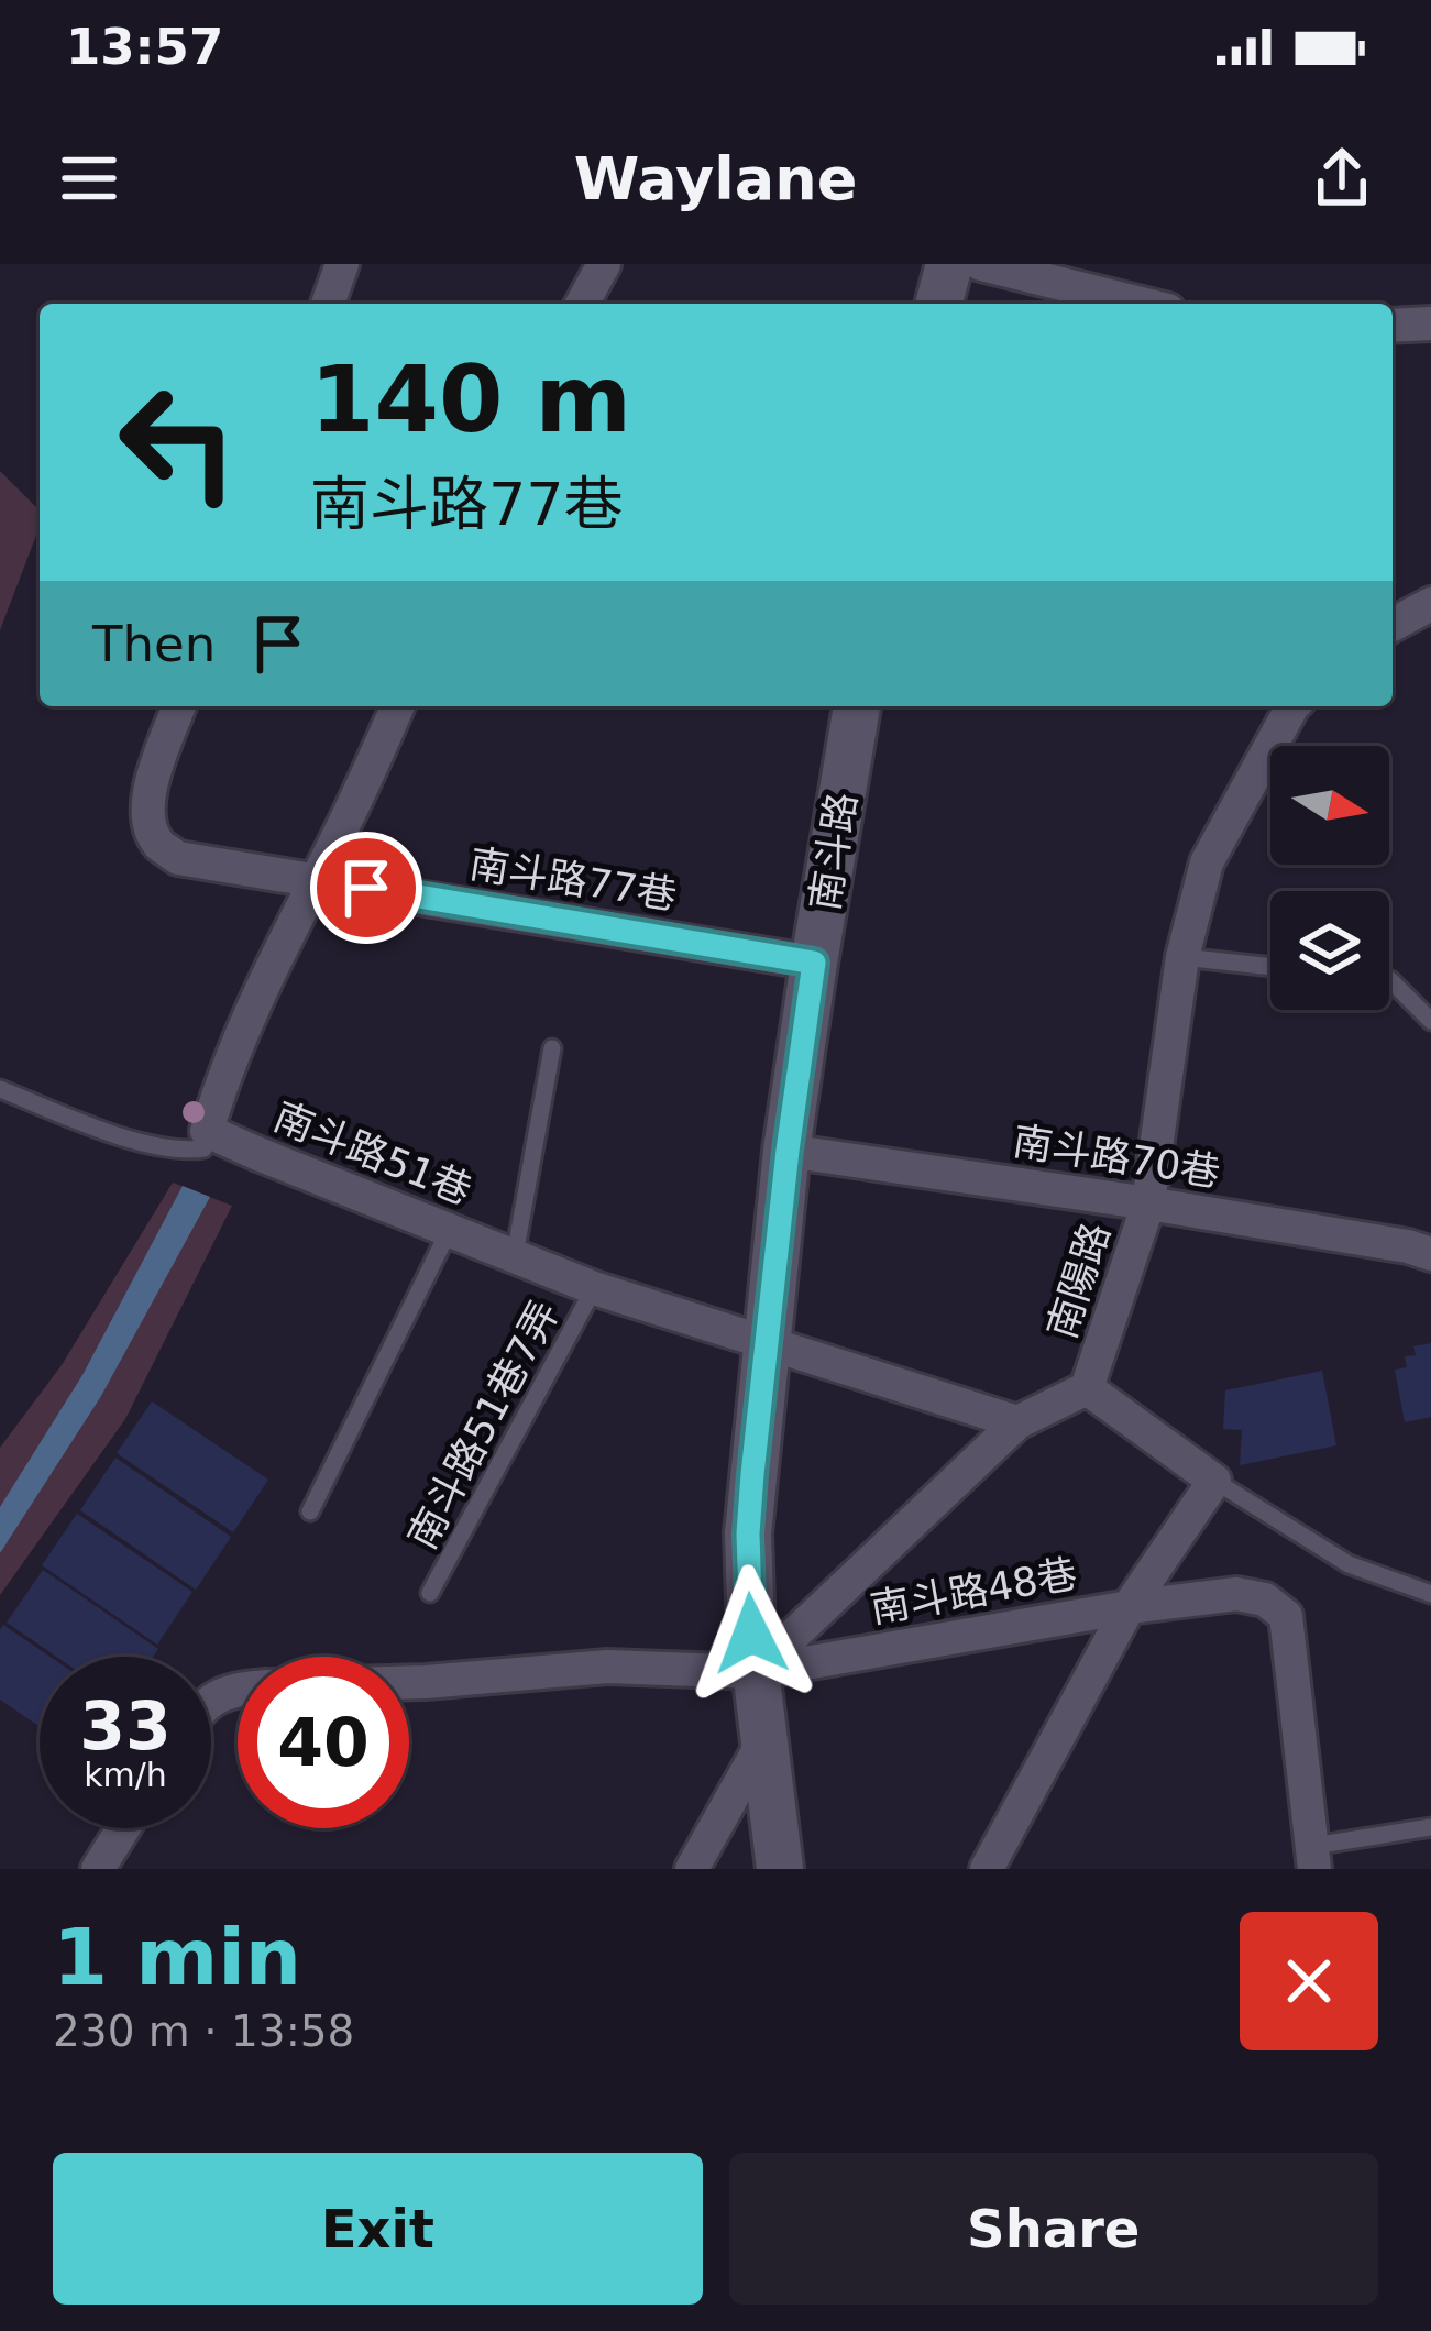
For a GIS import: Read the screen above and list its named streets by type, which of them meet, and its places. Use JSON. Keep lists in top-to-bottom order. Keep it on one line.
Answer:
{"streets":{"street":["南斗路","南斗路77巷","南斗路51巷","南斗路70巷","南陽路","南斗路48巷"],"lane":["南斗路51巷7弄"]},"crossings":[["南斗路","南斗路77巷"],["南斗路","南斗路51巷"],["南斗路","南斗路70巷"],["南斗路","南斗路48巷"],["南斗路77巷","南斗路51巷"],["南斗路51巷","南斗路51巷7弄"],["南斗路70巷","南陽路"]],"north":"right","page":{"status":"13:57","header":"Waylane","turn":["140 m","南斗路77巷"],"then":"Then","speed":"33 km/h","limit":"40","heading":["1 min","230 m · 13:58"],"buttons":["Exit","Share"]}}
